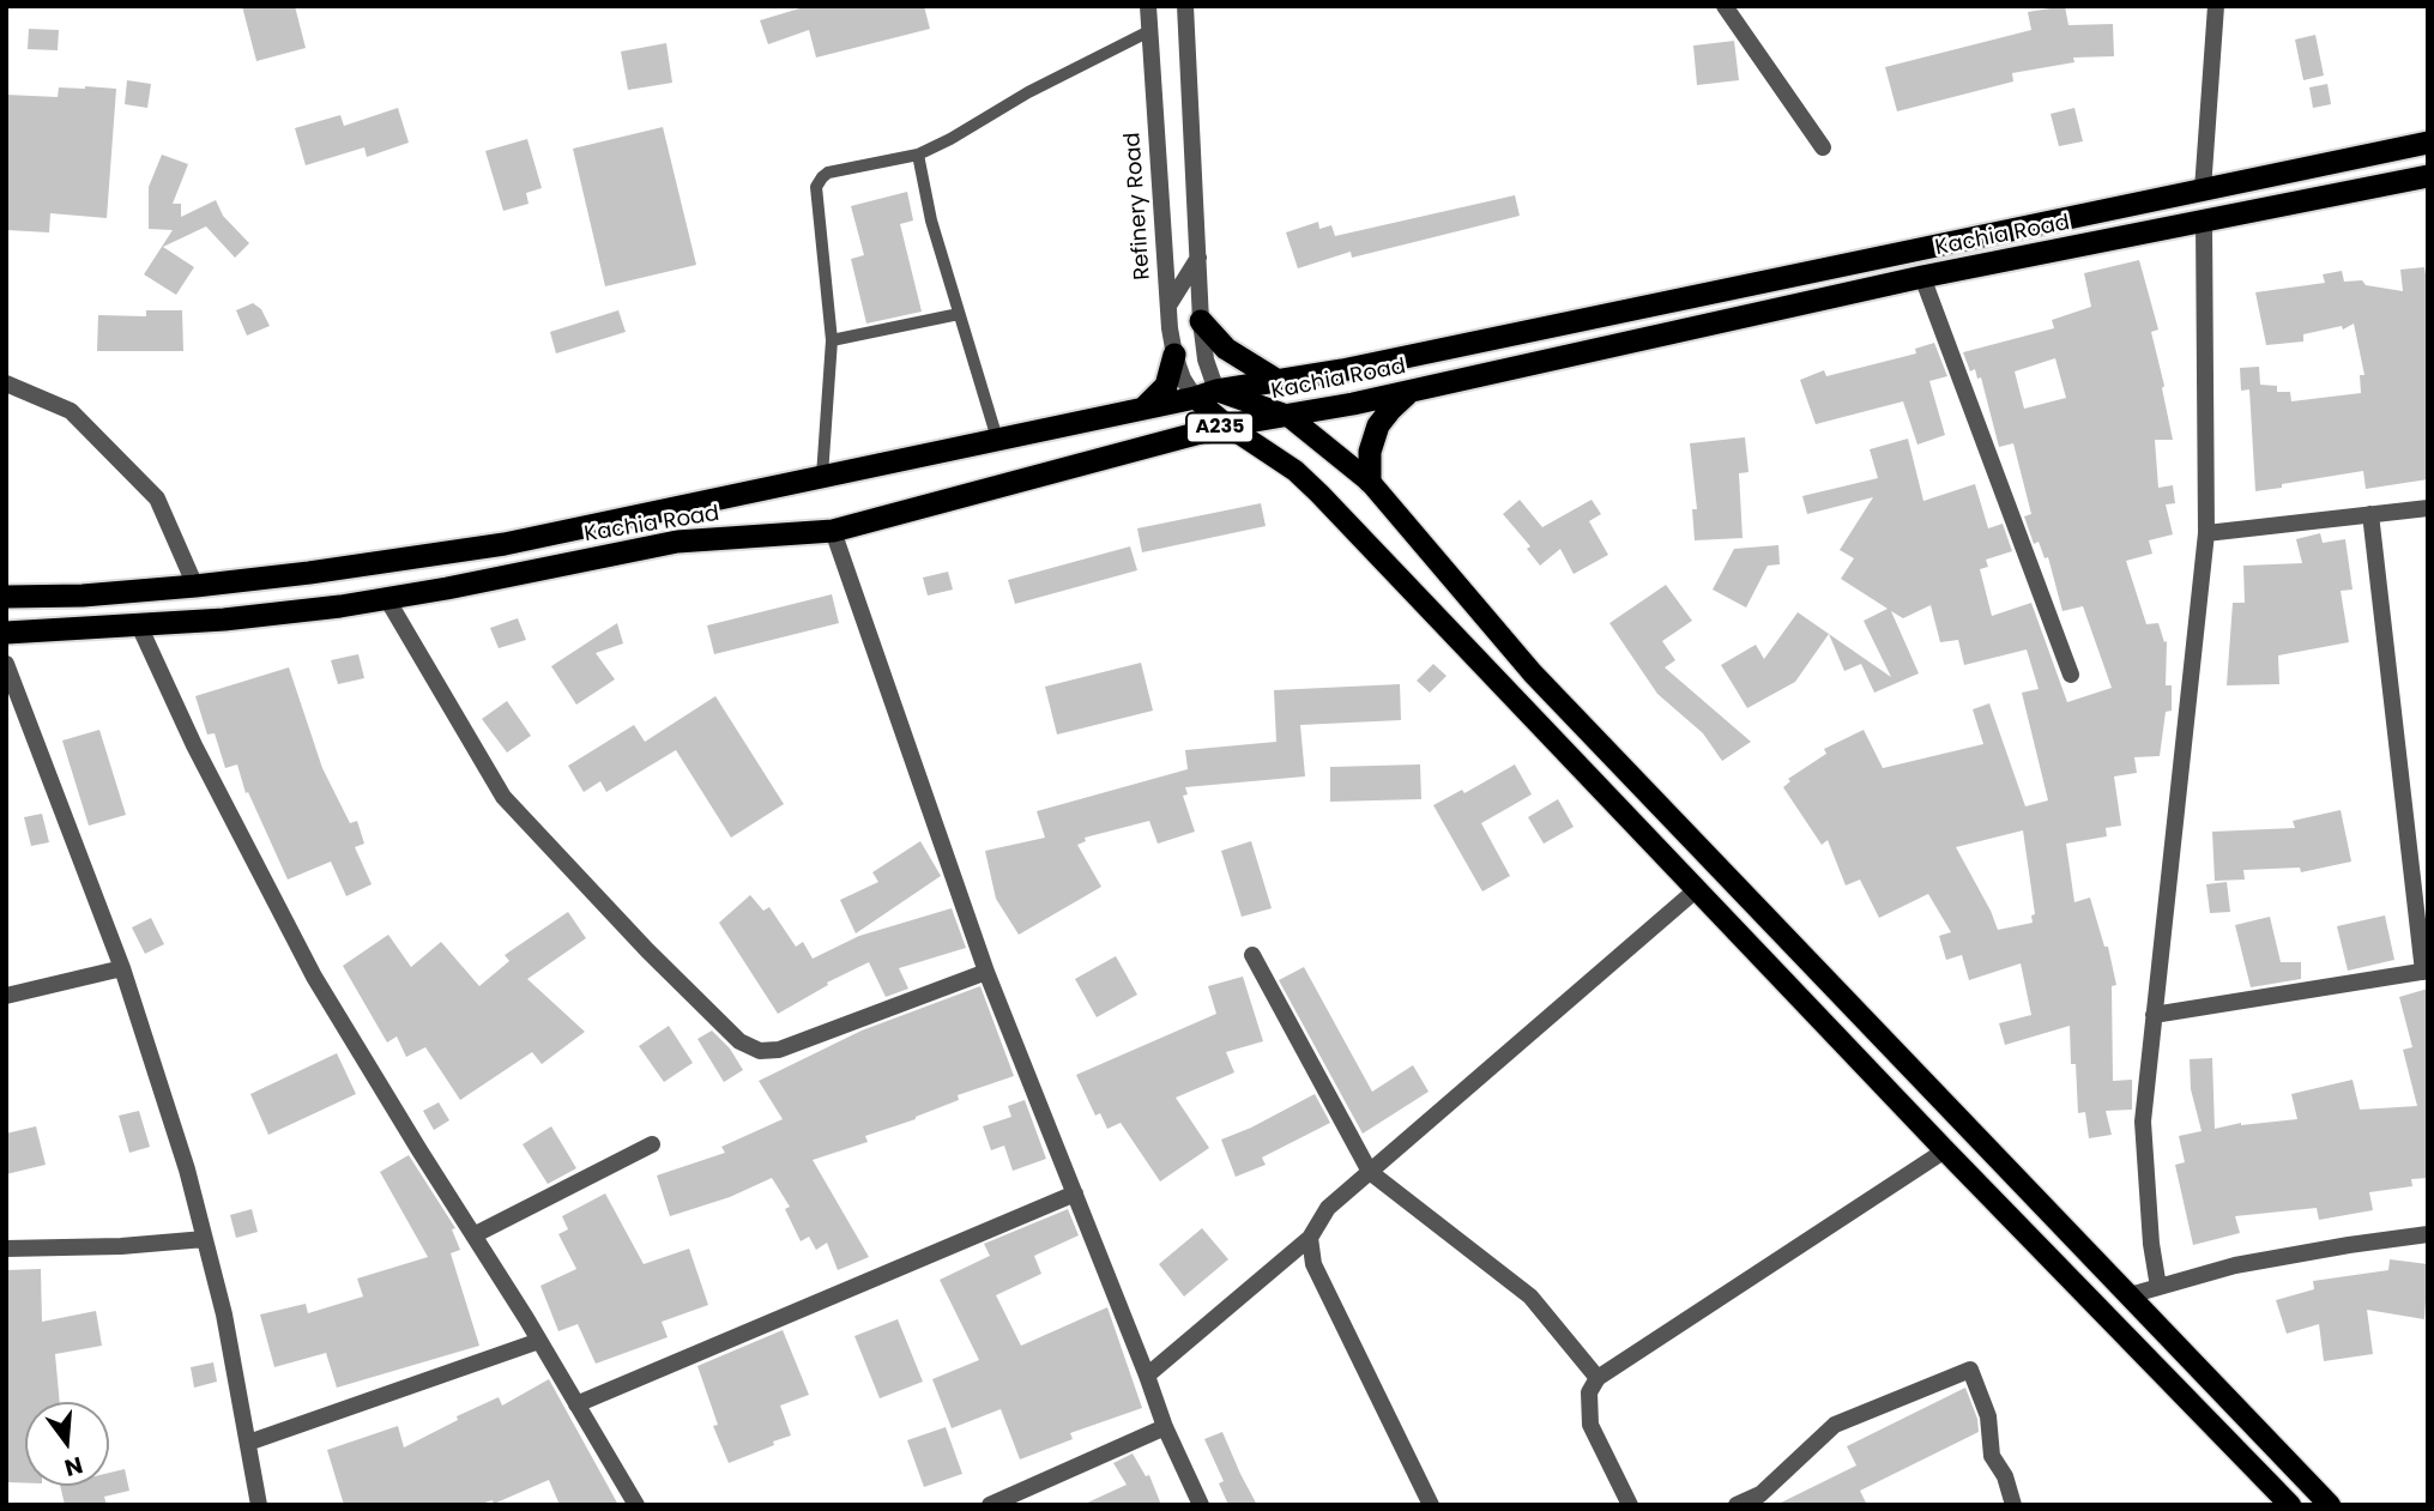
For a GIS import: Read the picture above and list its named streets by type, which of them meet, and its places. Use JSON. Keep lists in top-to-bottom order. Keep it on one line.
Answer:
{"streets":{"highway":["Kachia Road","A235"],"street":["Refinery Road"]},"crossings":[["Refinery Road","Kachia Road"]],"north":"bottom"}
